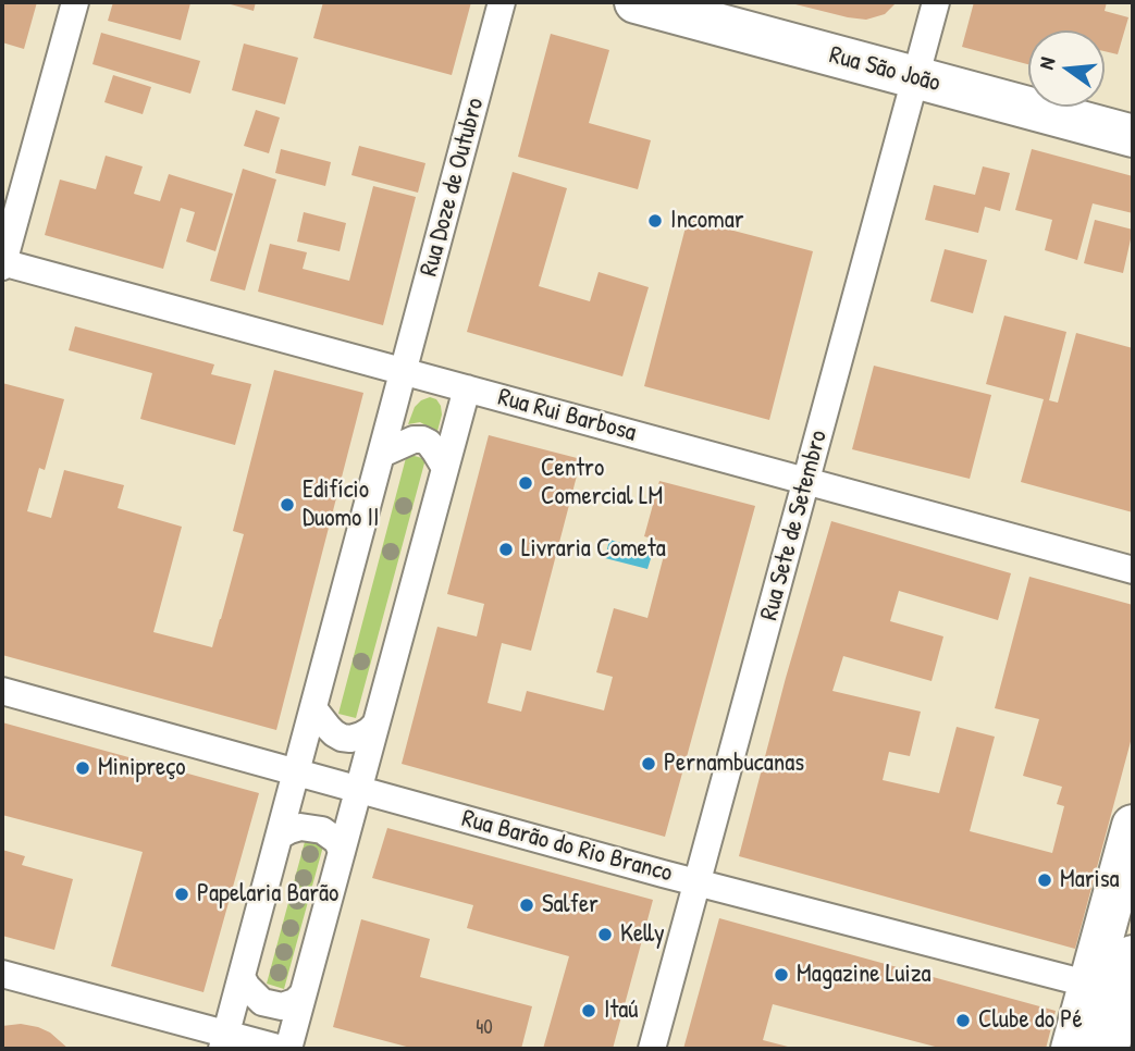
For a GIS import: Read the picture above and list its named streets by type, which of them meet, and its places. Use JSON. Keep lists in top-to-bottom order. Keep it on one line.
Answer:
{"streets":{"main road":["Rua São João"],"street":["Rua Doze de Outubro","Rua Rui Barbosa","Rua Sete de Setembro","Rua Barão do Rio Branco"]},"crossings":[["Rua São João","Rua Sete de Setembro"],["Rua Doze de Outubro","Rua Rui Barbosa"],["Rua Doze de Outubro","Rua Barão do Rio Branco"],["Rua Rui Barbosa","Rua Sete de Setembro"],["Rua Sete de Setembro","Rua Barão do Rio Branco"]],"places":["Incomar","Centro Comercial LM","Edifício Duomo II","Livraria Cometa","Pernambucanas","Minipreço","Marisa","Papelaria Barão","Salfer","Kelly","Magazine Luiza","Itaú","Clube do Pé"],"house_numbers":["40"],"north":"left"}
